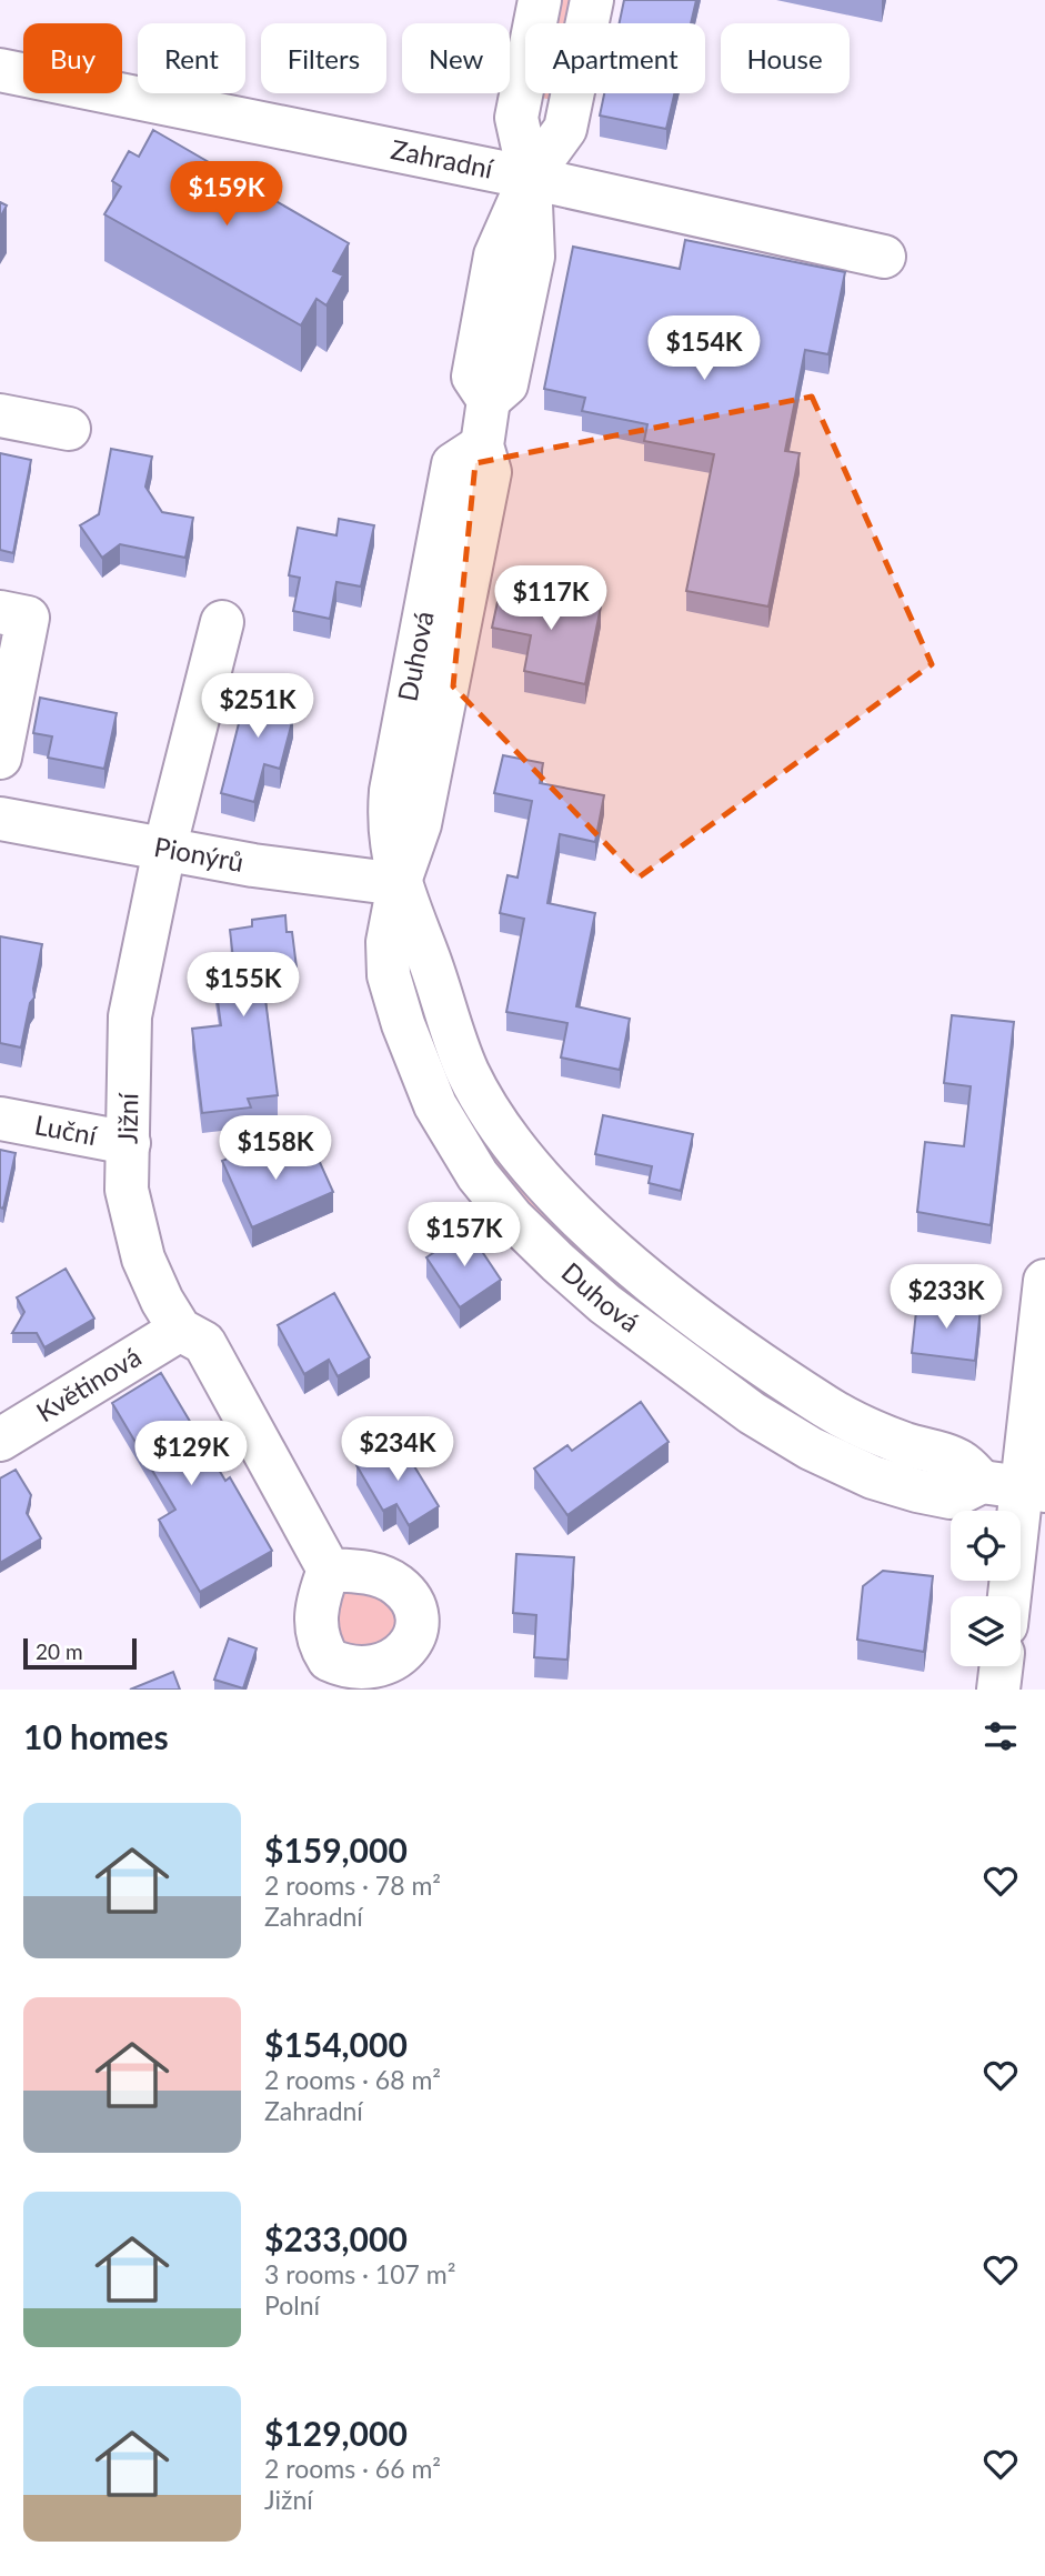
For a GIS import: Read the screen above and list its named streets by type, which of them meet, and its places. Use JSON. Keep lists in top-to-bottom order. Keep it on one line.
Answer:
{"streets":{"street":["Zahradní","Duhová","Pionýrů","Jižní","Luční","Květinová"]},"crossings":[["Zahradní","Duhová"],["Duhová","Pionýrů"],["Pionýrů","Jižní"],["Jižní","Luční"],["Jižní","Květinová"]],"scale_bar":"20 m","page":{"chip":["Buy","Rent","Filters","New","Apartment","House"],"price":["$159K","$154K","$117K","$251K","$155K","$158K","$157K","$233K","$234K","$129K"],"scale":"20 m","heading":"10 homes","list":[{"name":"$159,000","note":"2 rooms · 78 m² · Zahradní"},{"name":"$154,000","note":"2 rooms · 68 m² · Zahradní"},{"name":"$233,000","note":"3 rooms · 107 m² · Polní"},{"name":"$129,000","note":"2 rooms · 66 m² · Jižní"}]}}
